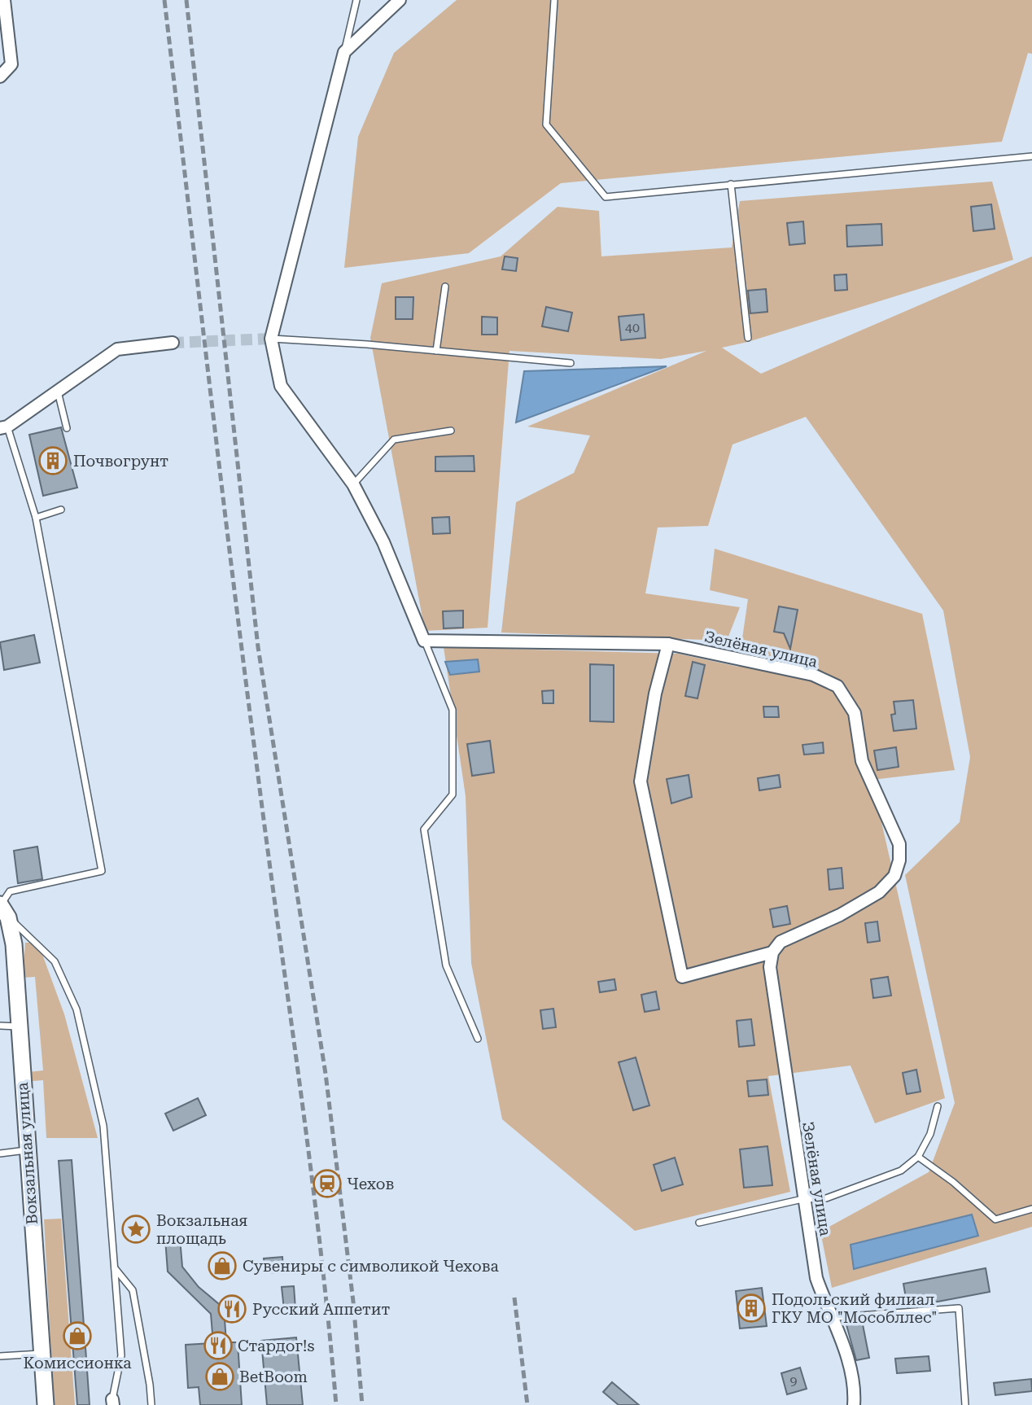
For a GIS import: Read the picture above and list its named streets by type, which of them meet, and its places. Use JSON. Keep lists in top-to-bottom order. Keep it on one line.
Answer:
{"streets":{"street":["Зелёная улица","Вокзальная улица"]},"places":{"building":["Почвогрунт","Подольский филиал ГКУ МО \"Мособллес\""],"station":["Чехов"],"place":["Вокзальная площадь"],"shop":["Сувениры с символикой Чехова","Комиссионка","BetBoom"],"restaurant":["Русский Аппетит","Стардог!s"]},"house_numbers":["40","9"]}
